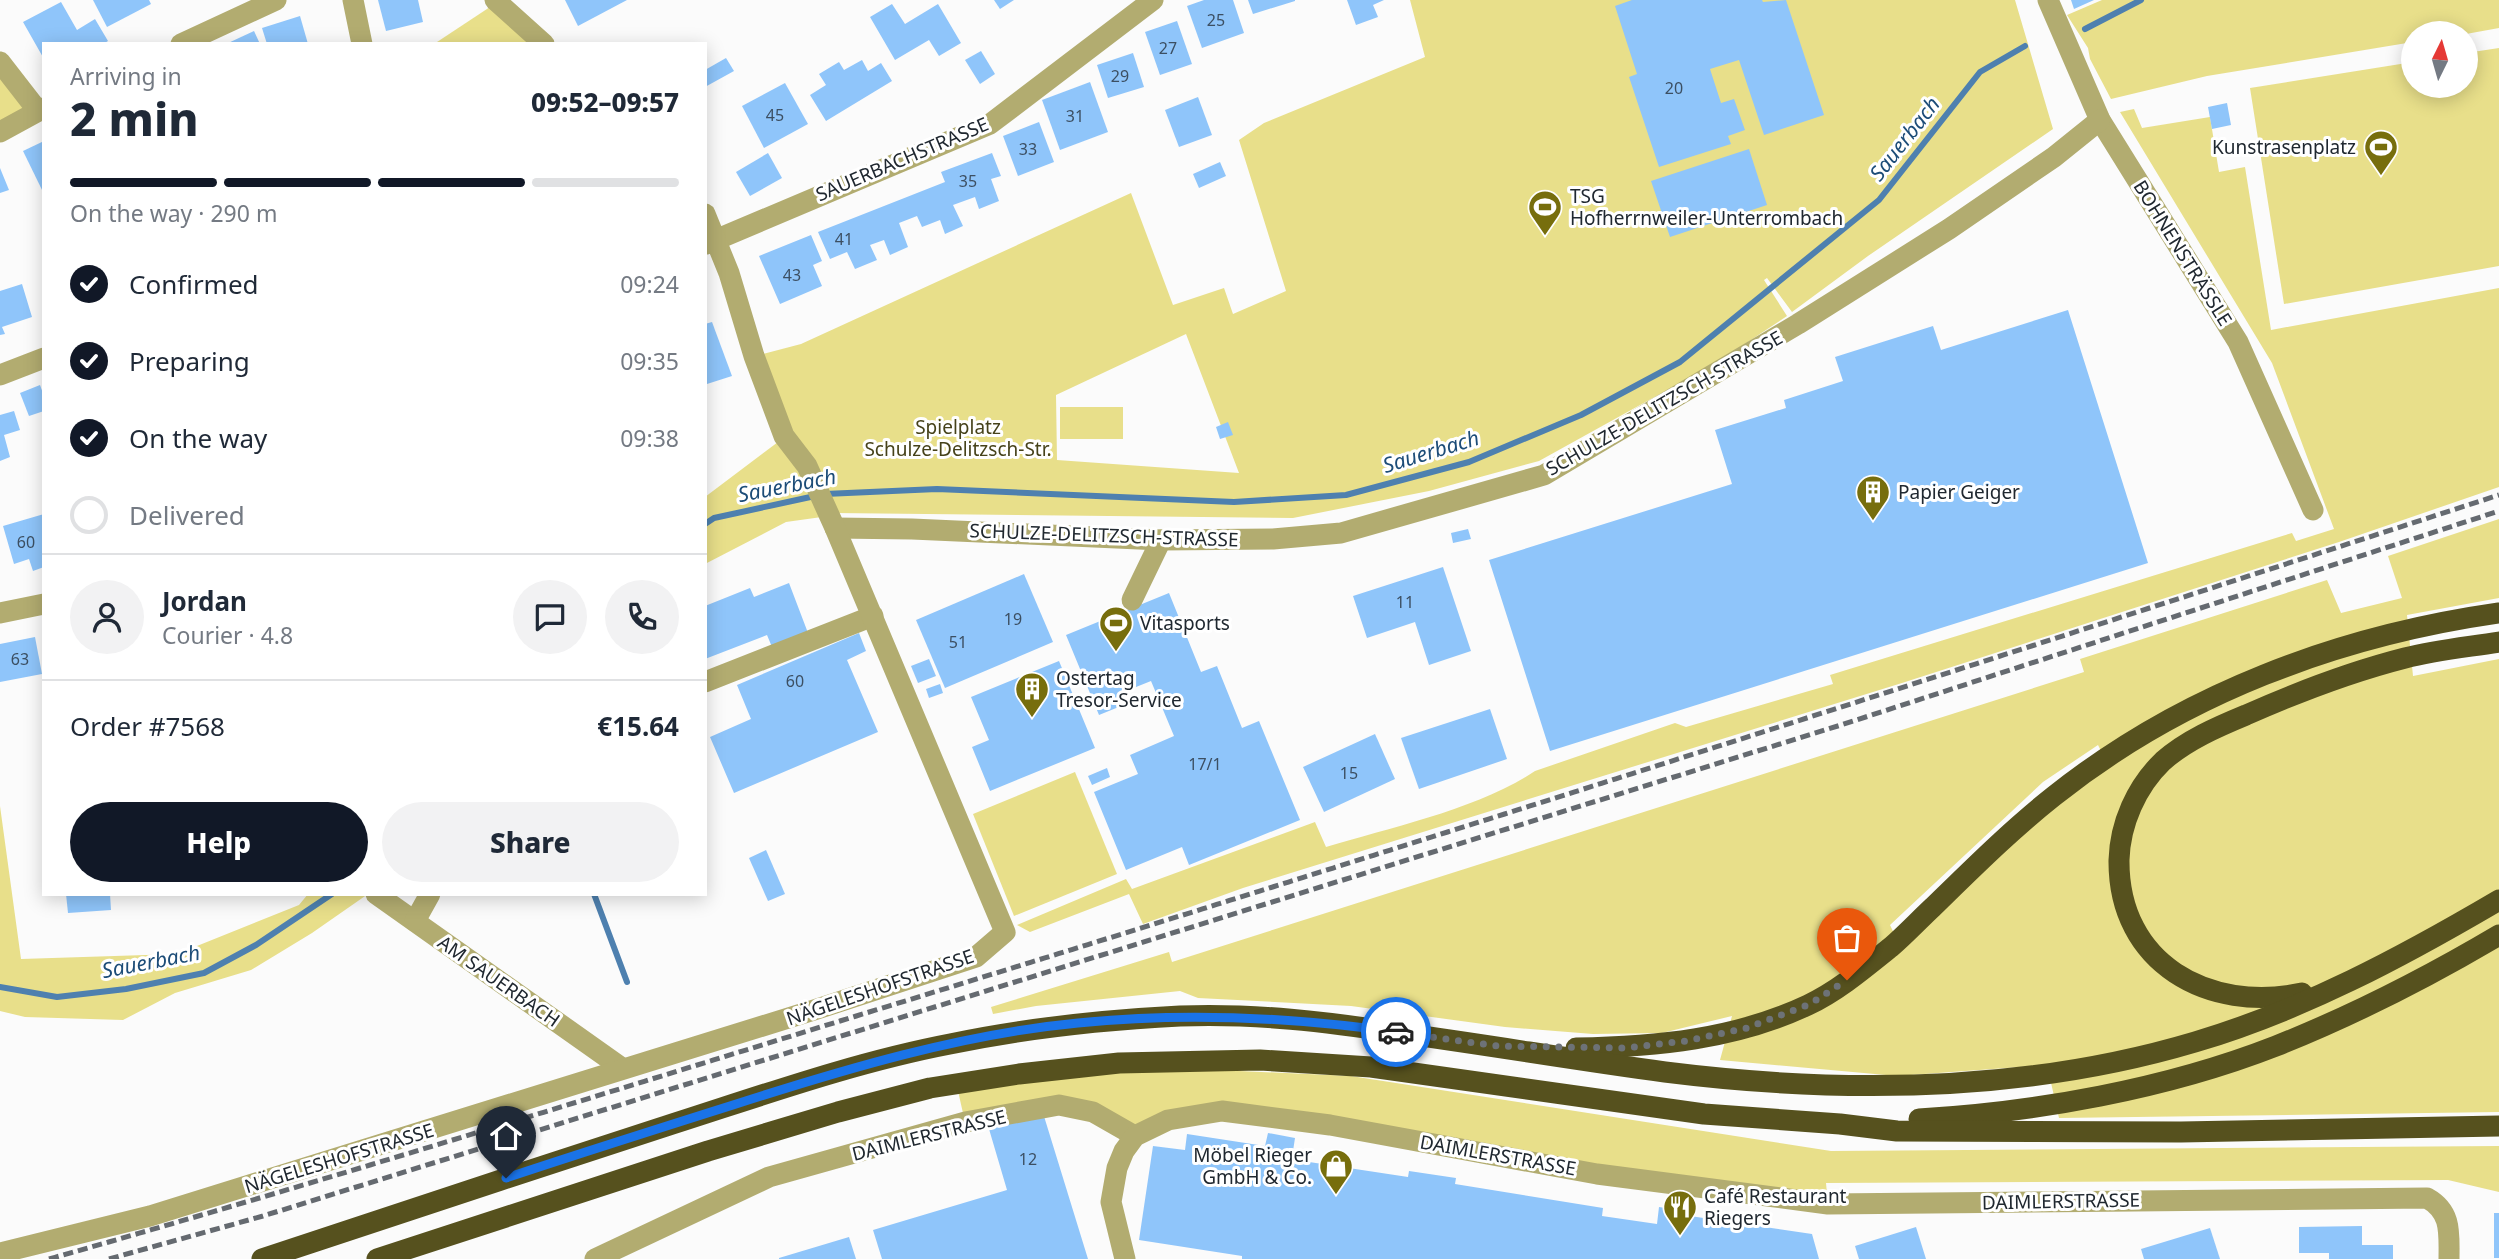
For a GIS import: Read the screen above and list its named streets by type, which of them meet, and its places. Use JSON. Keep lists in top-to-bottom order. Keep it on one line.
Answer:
{"streets":{"street":["SAUERBACHSTRASSE","BOHNENSTRÄSSLE","SCHULZE-DELITZSCH-STRASSE","AM SAUERBACH","NÄGELESHOFSTRASSE","DAIMLERSTRASSE"]},"crossings":[["SAUERBACHSTRASSE","NÄGELESHOFSTRASSE"],["BOHNENSTRÄSSLE","SCHULZE-DELITZSCH-STRASSE"],["SCHULZE-DELITZSCH-STRASSE","NÄGELESHOFSTRASSE"],["AM SAUERBACH","NÄGELESHOFSTRASSE"]],"water":["Sauerbach"],"parks":["Spielplatz Schulze-Delitzsch-Str."],"places":{"sports":["Kunstrasenplatz","TSG Hofherrnweiler-Unterrombach","Vitasports"],"building":["Papier Geiger","Ostertag Tresor-Service"],"shop":["Möbel Rieger GmbH & Co."],"restaurant":["Café Restaurant Riegers"]},"house_numbers":["25","27","29","20","45","31","33","35","41","43","60","11","19","51","63","60","17/1","15","12"],"north":"top","page":{"heading":["2 min","Arriving in","09:52–09:57"],"panel":["Jordan","Courier · 4.8","Order #7568","€15.64"],"bar":"On the way · 290 m","list":[["Confirmed","09:24"],["Preparing","09:35"],["On the way","09:38"],"Delivered"],"buttons":["Help","Share"]}}
